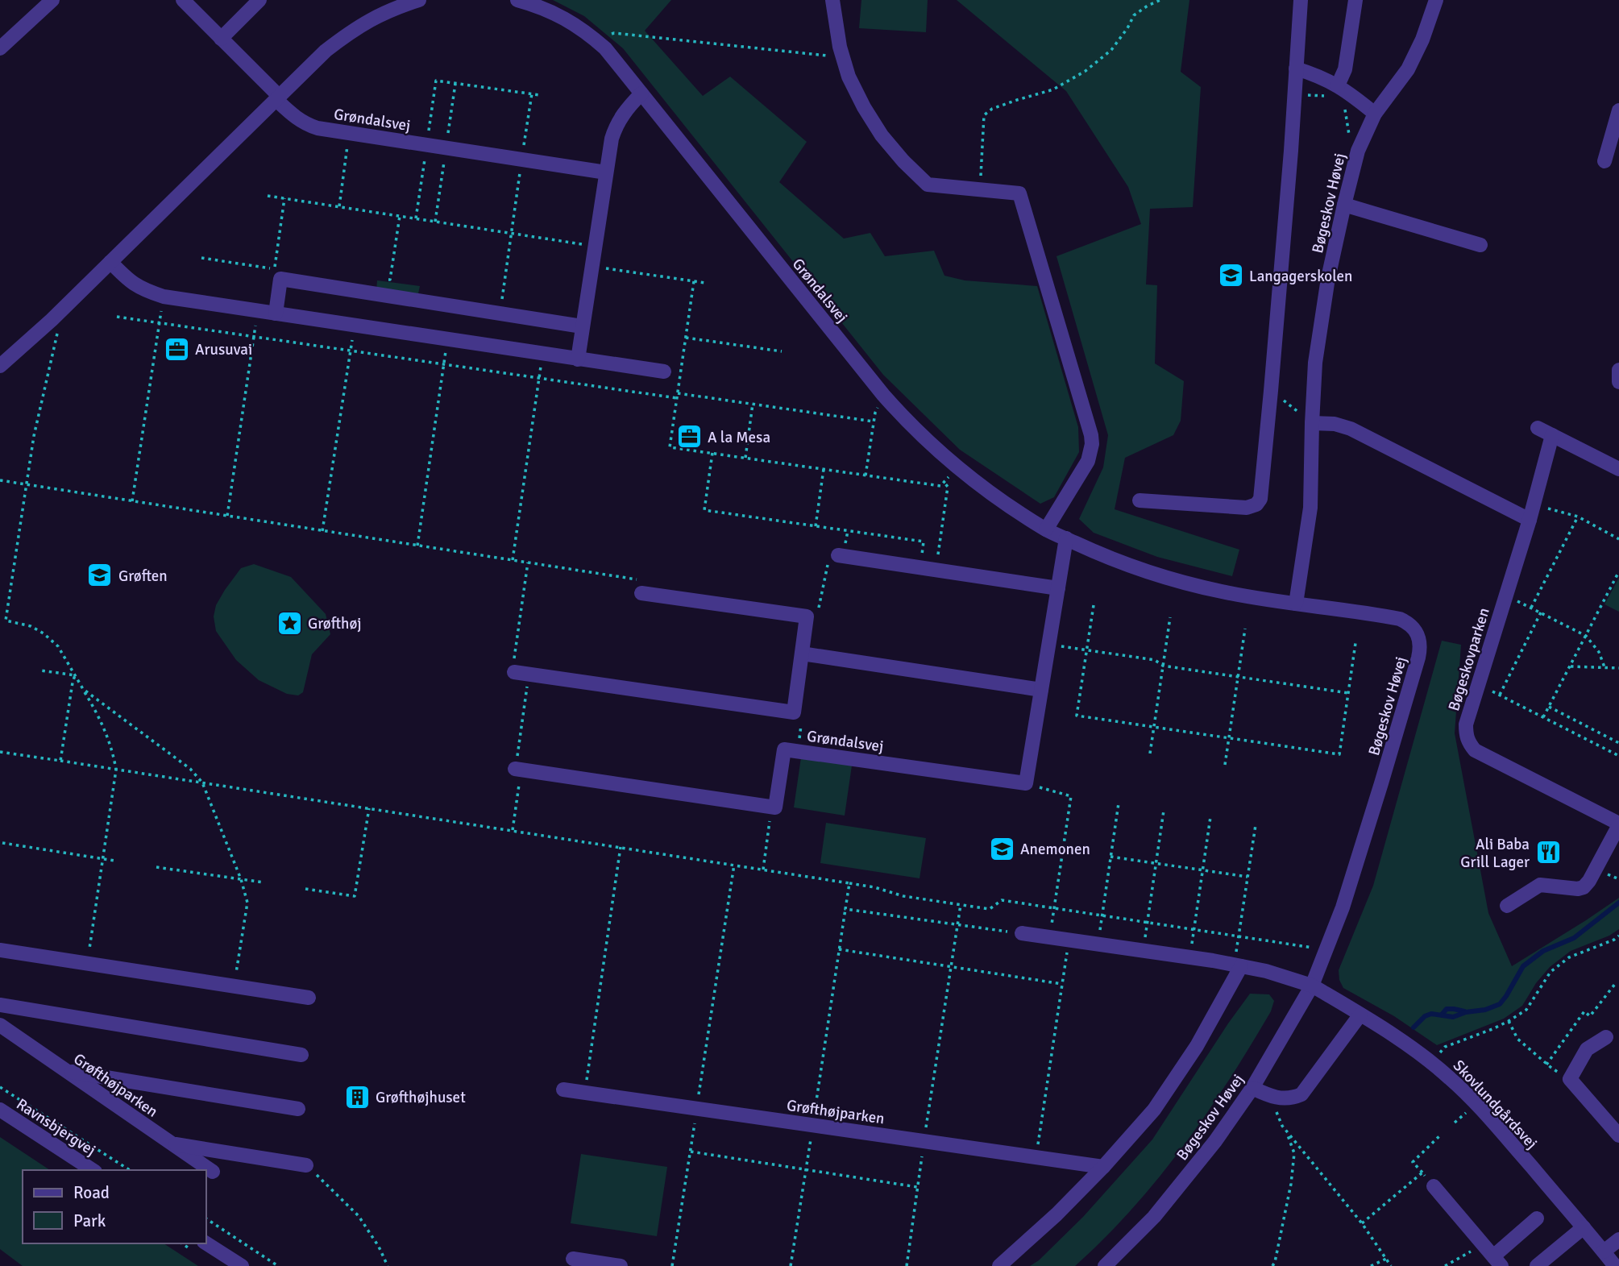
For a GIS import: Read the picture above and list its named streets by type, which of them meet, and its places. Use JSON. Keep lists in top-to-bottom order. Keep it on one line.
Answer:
{"streets":{"street":["Grøndalsvej","Bøgeskov Høvej","Bøgeskovparken","Grøfthøjparken","Skovlundgårdsvej","Ravnsbjergvej"]},"crossings":[["Grøndalsvej","Bøgeskov Høvej"],["Bøgeskov Høvej","Skovlundgårdsvej"]],"places":{"school or university":["Langagerskolen","Grøften","Anemonen"],"office":["Arusuvai","A la Mesa"],"place":["Grøfthøj"],"restaurant":["Ali Baba Grill Lager"],"building":["Grøfthøjhuset"]},"legend":["Road","Park"]}
